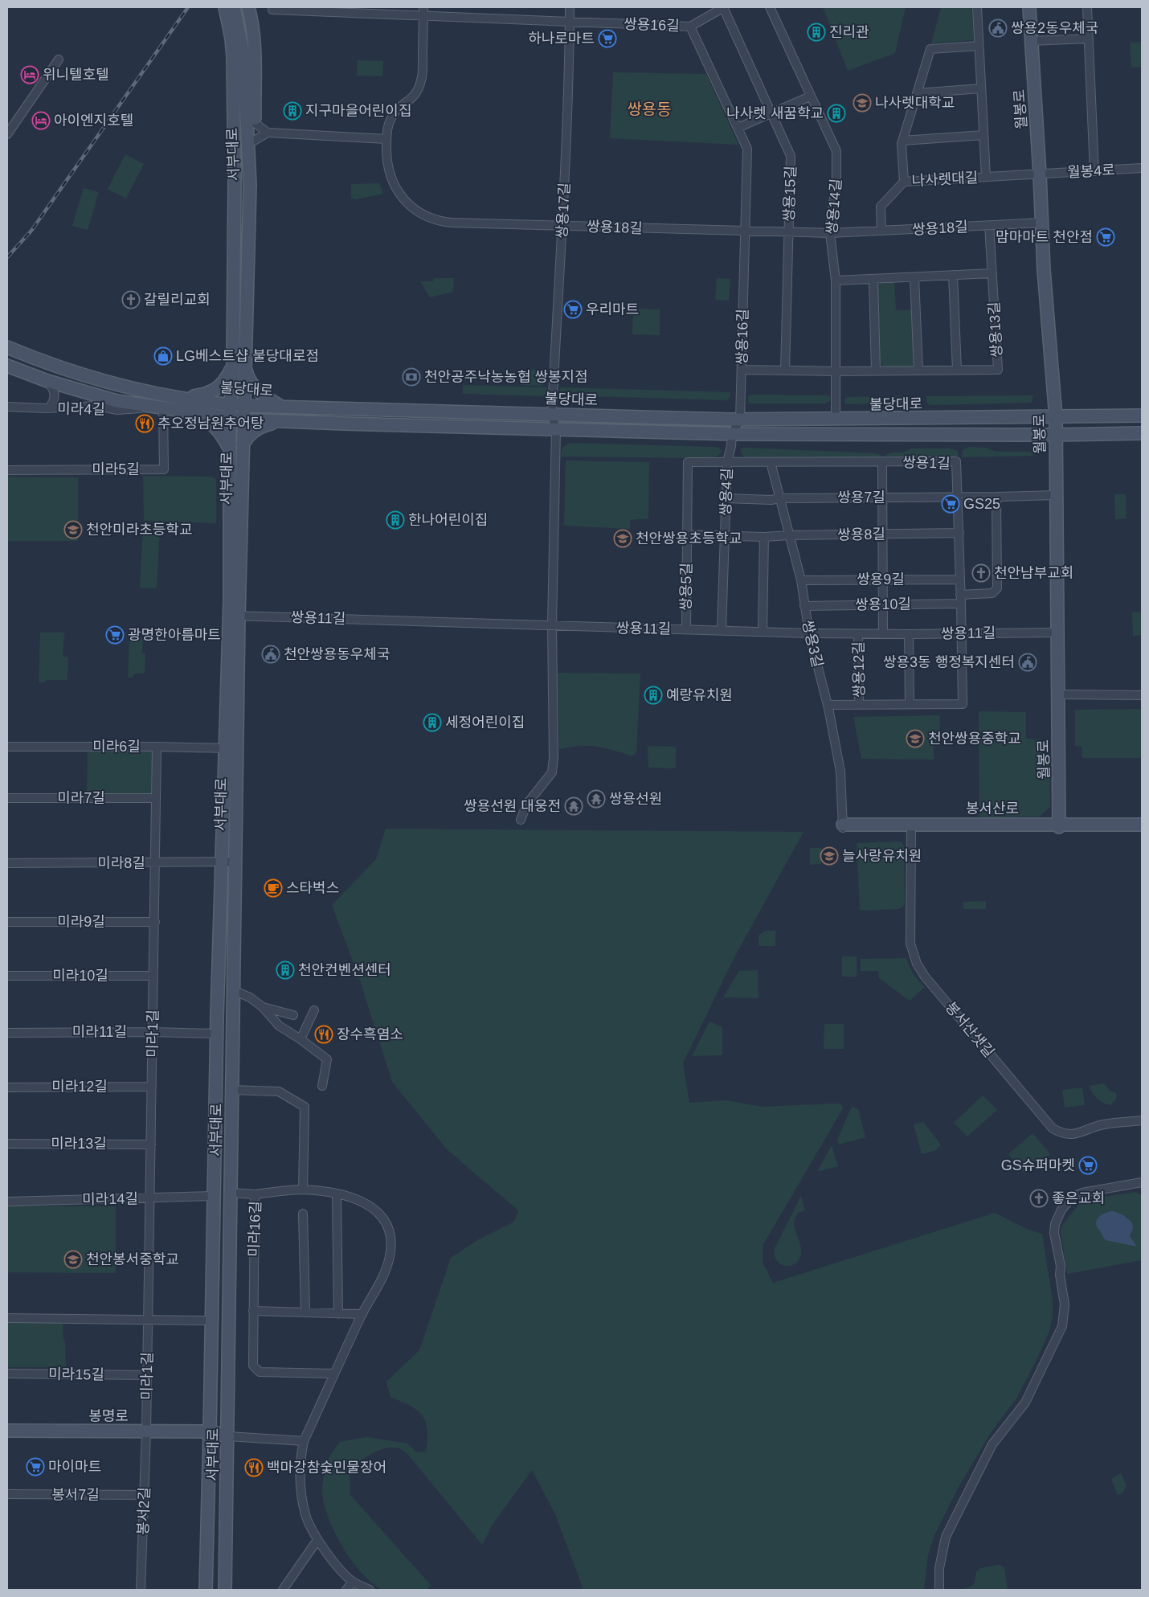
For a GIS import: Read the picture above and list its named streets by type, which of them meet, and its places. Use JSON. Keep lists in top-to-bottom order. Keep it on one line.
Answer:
{"streets":{"main road":["월봉로","서부대로","불당대로","봉서산로","봉명로"],"street":["쌍용16길","월봉4로","나사렛대길","쌍용15길","쌍용14길","쌍용17길","쌍용18길","쌍용13길","미라4길","쌍용1길","미라5길","쌍용4길","쌍용7길","쌍용8길","쌍용9길","쌍용5길","쌍용10길","쌍용11길","쌍용3길","쌍용12길","미라6길","미라7길","미라8길","미라9길","미라10길","봉서산샛길","미라11길","미라1길","미라12길","미라13길","미라14길","미라16길","미라15길","봉서7길","봉서2길"]},"crossings":[["쌍용16길","쌍용17길"],["쌍용16길","쌍용18길"],["쌍용16길","쌍용13길"],["쌍용16길","불당대로"],["쌍용16길","쌍용4길"],["월봉로","월봉4로"],["월봉로","나사렛대길"],["월봉로","쌍용18길"],["월봉로","불당대로"],["월봉로","쌍용7길"],["월봉로","쌍용11길"],["월봉로","봉서산로"],["서부대로","불당대로"],["서부대로","쌍용11길"],["서부대로","미라6길"],["서부대로","미라8길"],["서부대로","미라11길"],["서부대로","미라14길"],["서부대로","봉명로"],["월봉4로","나사렛대길"],["나사렛대길","쌍용18길"],["쌍용15길","쌍용18길"],["쌍용15길","쌍용13길"],["쌍용14길","쌍용18길"],["쌍용14길","쌍용13길"],["쌍용14길","불당대로"],["쌍용17길","쌍용18길"],["쌍용17길","불당대로"],["쌍용17길","쌍용11길"],["쌍용18길","쌍용13길"],["불당대로","미라4길"],["불당대로","미라5길"],["불당대로","쌍용4길"],["미라4길","미라5길"],["쌍용1길","쌍용4길"],["쌍용1길","쌍용7길"],["쌍용1길","쌍용8길"],["쌍용1길","쌍용9길"],["쌍용1길","쌍용5길"],["쌍용1길","쌍용10길"],["쌍용1길","쌍용11길"],["쌍용1길","쌍용3길"],["쌍용1길","쌍용12길"],["쌍용4길","쌍용7길"],["쌍용4길","쌍용8길"],["쌍용4길","쌍용5길"],["쌍용4길","쌍용11길"],["쌍용7길","쌍용3길"],["쌍용8길","쌍용5길"],["쌍용8길","쌍용3길"],["쌍용9길","쌍용3길"],["쌍용5길","쌍용11길"],["쌍용10길","쌍용3길"],["쌍용11길","쌍용3길"],["쌍용11길","쌍용12길"],["쌍용3길","쌍용12길"],["쌍용3길","봉서산로"],["미라6길","미라1길"],["미라7길","미라1길"],["봉서산로","봉서산샛길"],["미라8길","미라1길"],["미라9길","미라1길"],["미라10길","미라1길"],["미라11길","미라1길"],["미라1길","미라12길"],["미라1길","미라13길"],["미라1길","미라14길"],["미라1길","미라15길"],["미라1길","봉명로"],["미라1길","봉서2길"],["봉명로","봉서2길"],["봉서7길","봉서2길"]],"districts":["쌍용동"],"places":{"public building":["쌍용2동우체국","천안쌍용동우체국","쌍용3동 행정복지센터"],"building":["진리관","지구마을어린이집","나사렛 새꿈학교","한나어린이집","예랑유치원","세정어린이집","천안컨벤션센터"],"supermarket":["하나로마트","맘마마트 천안점","우리마트","GS25","광명한아름마트","GS슈퍼마켓","마이마트"],"hotel":["위니텔호텔","아이엔지호텔"],"school or university":["나사렛대학교","천안미라초등학교","천안쌍용초등학교","천안쌍용중학교","늘사랑유치원","천안봉서중학교"],"church":["갈릴리교회","천안남부교회","좋은교회"],"shop":["LG베스트샵 불당대로점"],"bank":["천안공주낙농농협 쌍봉지점"],"restaurant":["추오정남원추어탕","장수흑염소","백마강참숯민물장어"],"temple":["쌍용선원","쌍용선원 대웅전"],"cafe":["스타벅스"]}}
